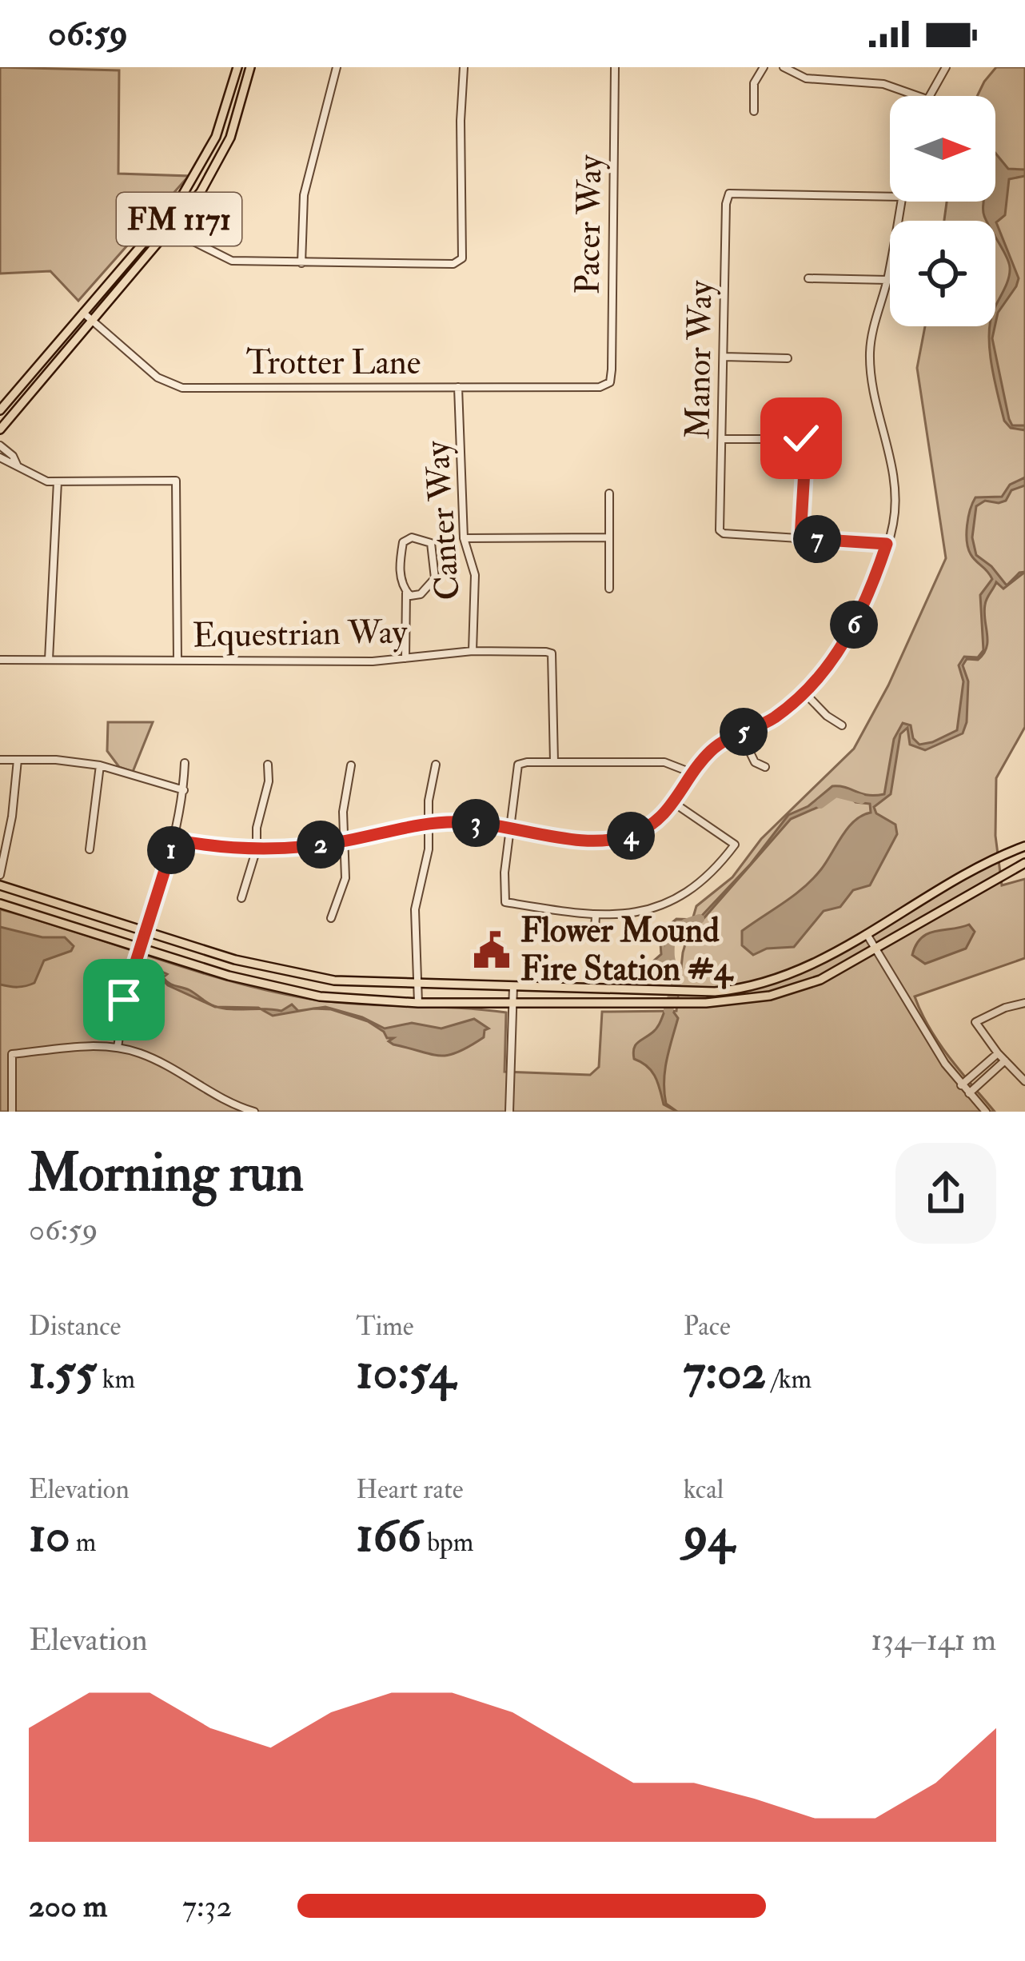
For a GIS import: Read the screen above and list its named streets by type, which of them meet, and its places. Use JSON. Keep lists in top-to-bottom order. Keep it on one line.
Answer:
{"streets":{"main road":["FM 1171"],"street":["Pacer Way","Manor Way","Trotter Lane","Canter Way","Equestrian Way"]},"crossings":[["FM 1171","Trotter Lane"],["Pacer Way","Trotter Lane"],["Trotter Lane","Canter Way"],["Canter Way","Equestrian Way"]],"places":{"public building":["Flower Mound Fire Station #4"]},"north":"right","page":{"status":"06:59","pins":["7","6","5","3","4","2","1"],"heading":["Morning run","06:59"],"stats":[["Distance","1.55 km"],["Time","10:54"],["Pace","7:02 /km"],["Elevation","10 m"],["Heart rate","166 bpm"],["kcal","94"]],"chart":["Elevation","134–141 m"],"list":[{"name":"200 m","note":"7:32"}]}}
